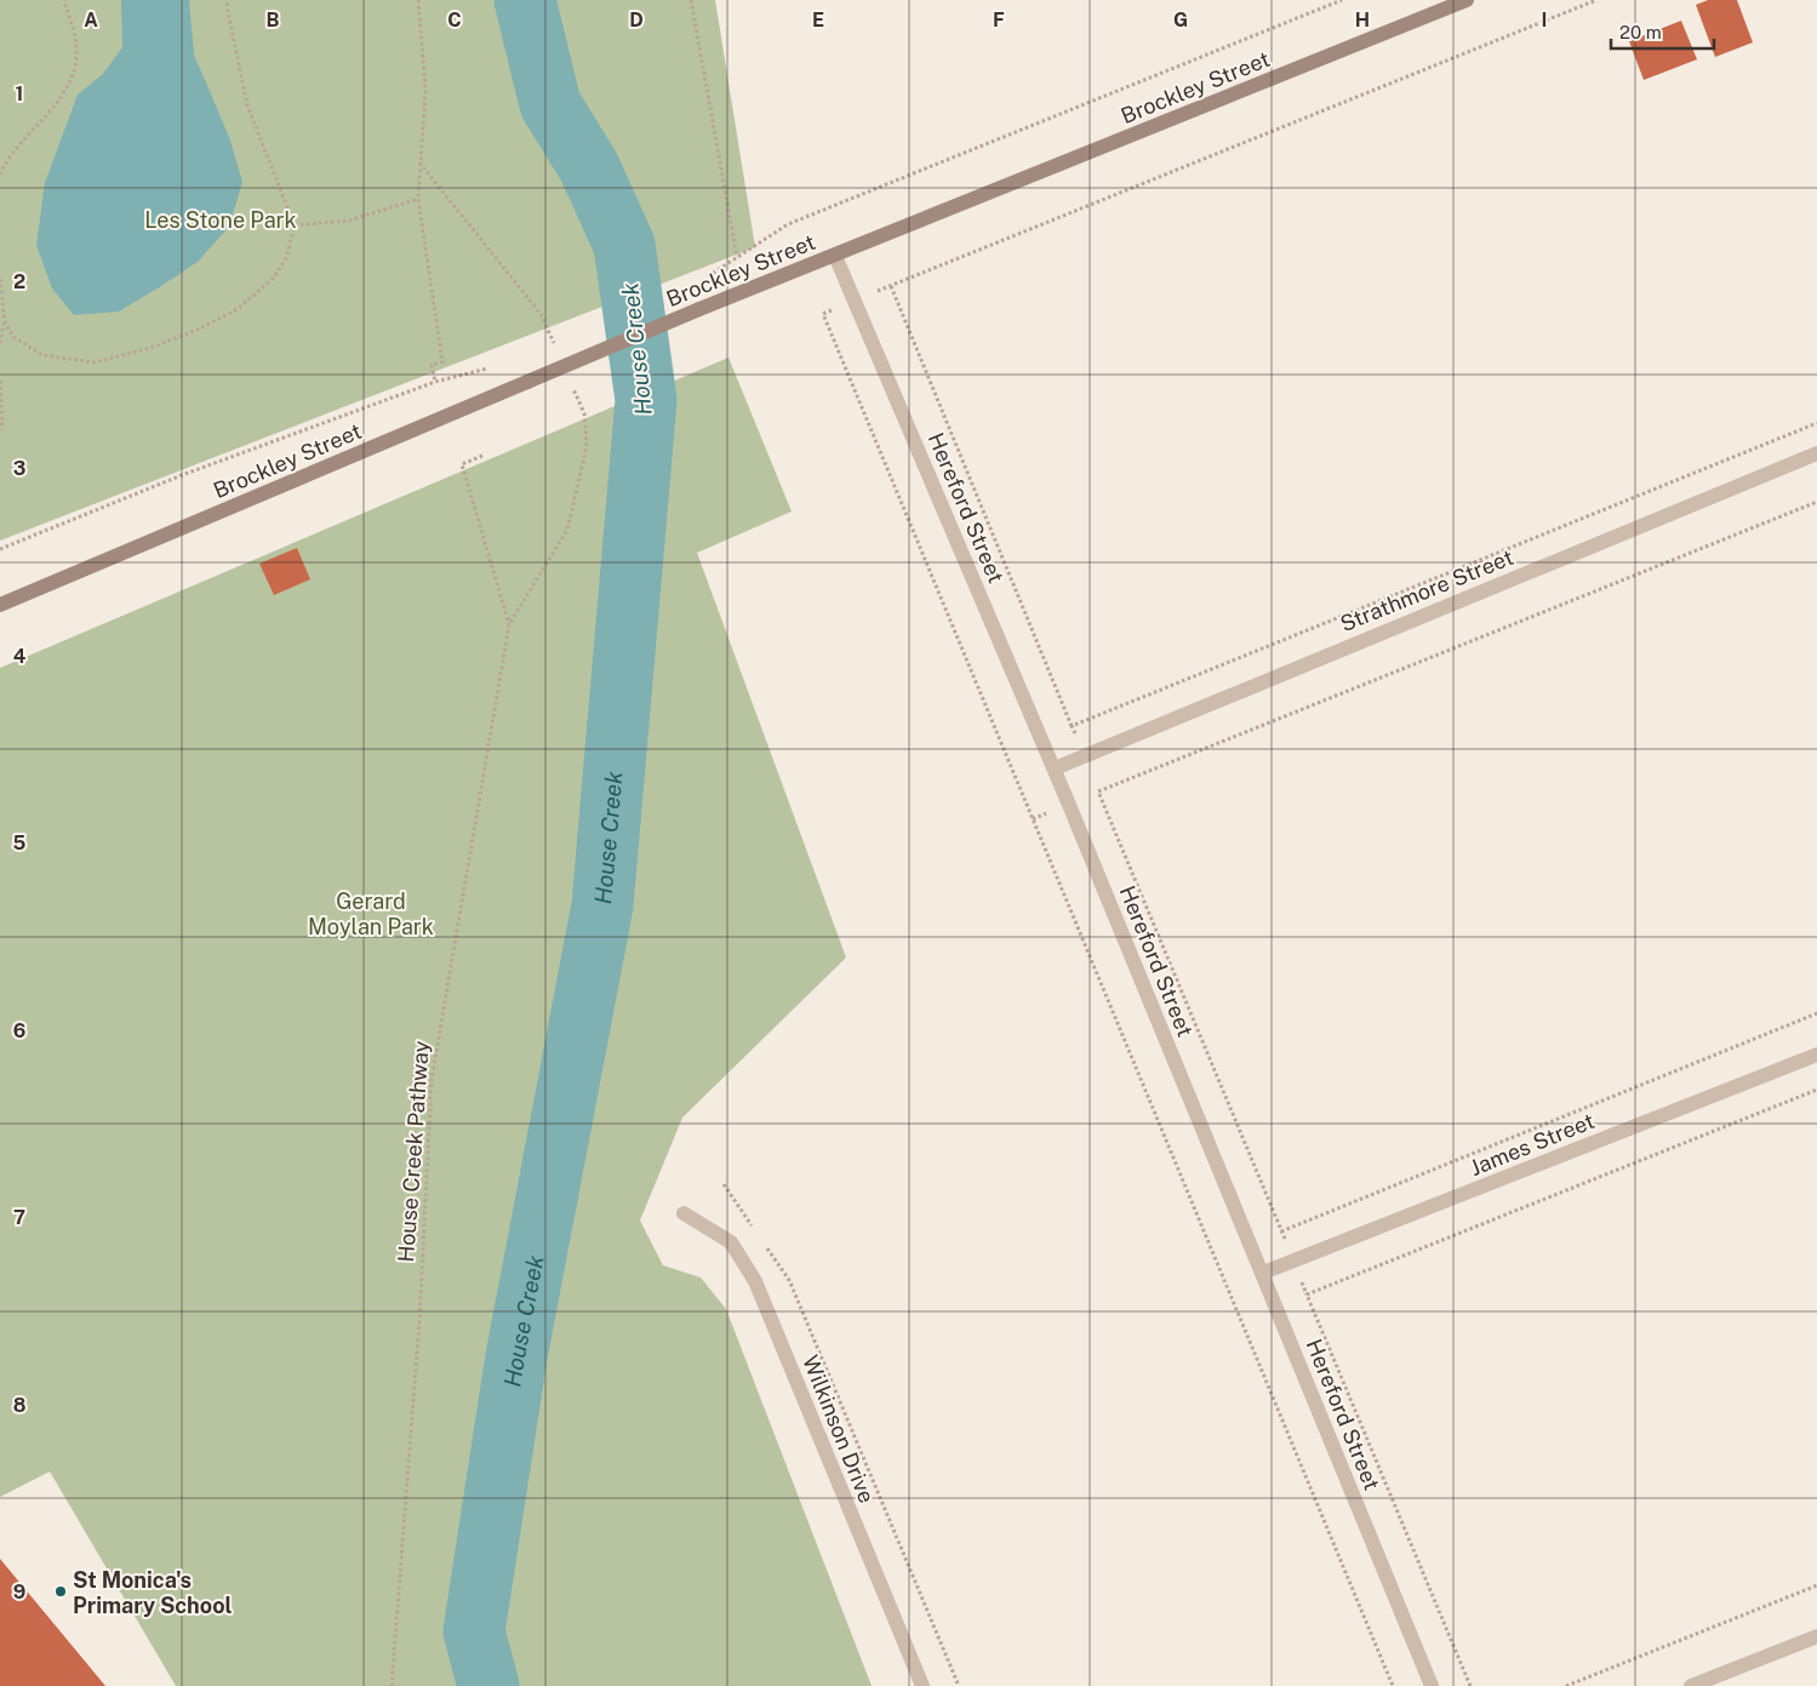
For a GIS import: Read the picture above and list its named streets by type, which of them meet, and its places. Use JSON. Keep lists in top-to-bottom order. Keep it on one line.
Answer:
{"streets":{"main road":["Brockley Street"],"street":["Hereford Street","Strathmore Street","James Street","Wilkinson Drive"],"path":["House Creek Pathway"]},"crossings":[["Brockley Street","Hereford Street"],["Hereford Street","Strathmore Street"],["Hereford Street","James Street"]],"water":["House Creek"],"parks":["Les Stone Park","Gerard Moylan Park"],"places":["St Monica's Primary School"],"scale_bar":"20 m","grid":{"columns":["A","B","C","D","E","F","G","H","I"],"rows":["1","2","3","4","5","6","7","8","9"]}}
